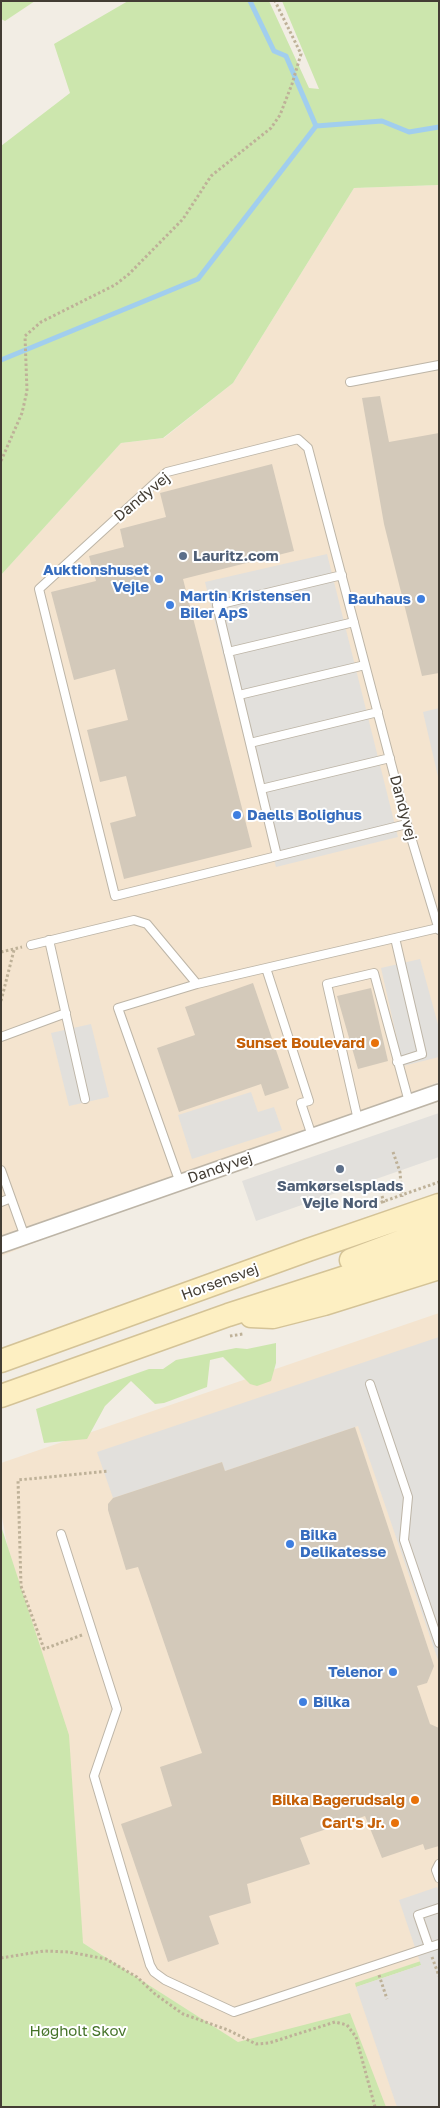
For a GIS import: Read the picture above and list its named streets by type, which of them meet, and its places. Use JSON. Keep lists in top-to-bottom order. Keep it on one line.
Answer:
{"streets":{"main road":["Horsensvej"],"street":["Dandyvej"]},"parks":["Høgholt Skov"],"places":["Lauritz.com","Auktionshuset Vejle","Bauhaus","Martin Kristensen Biler ApS","Daells Bolighus","Sunset Boulevard","Samkørselsplads Vejle Nord","Bilka Delikatesse","Telenor","Bilka","Bilka Bagerudsalg","Carl's Jr."]}
